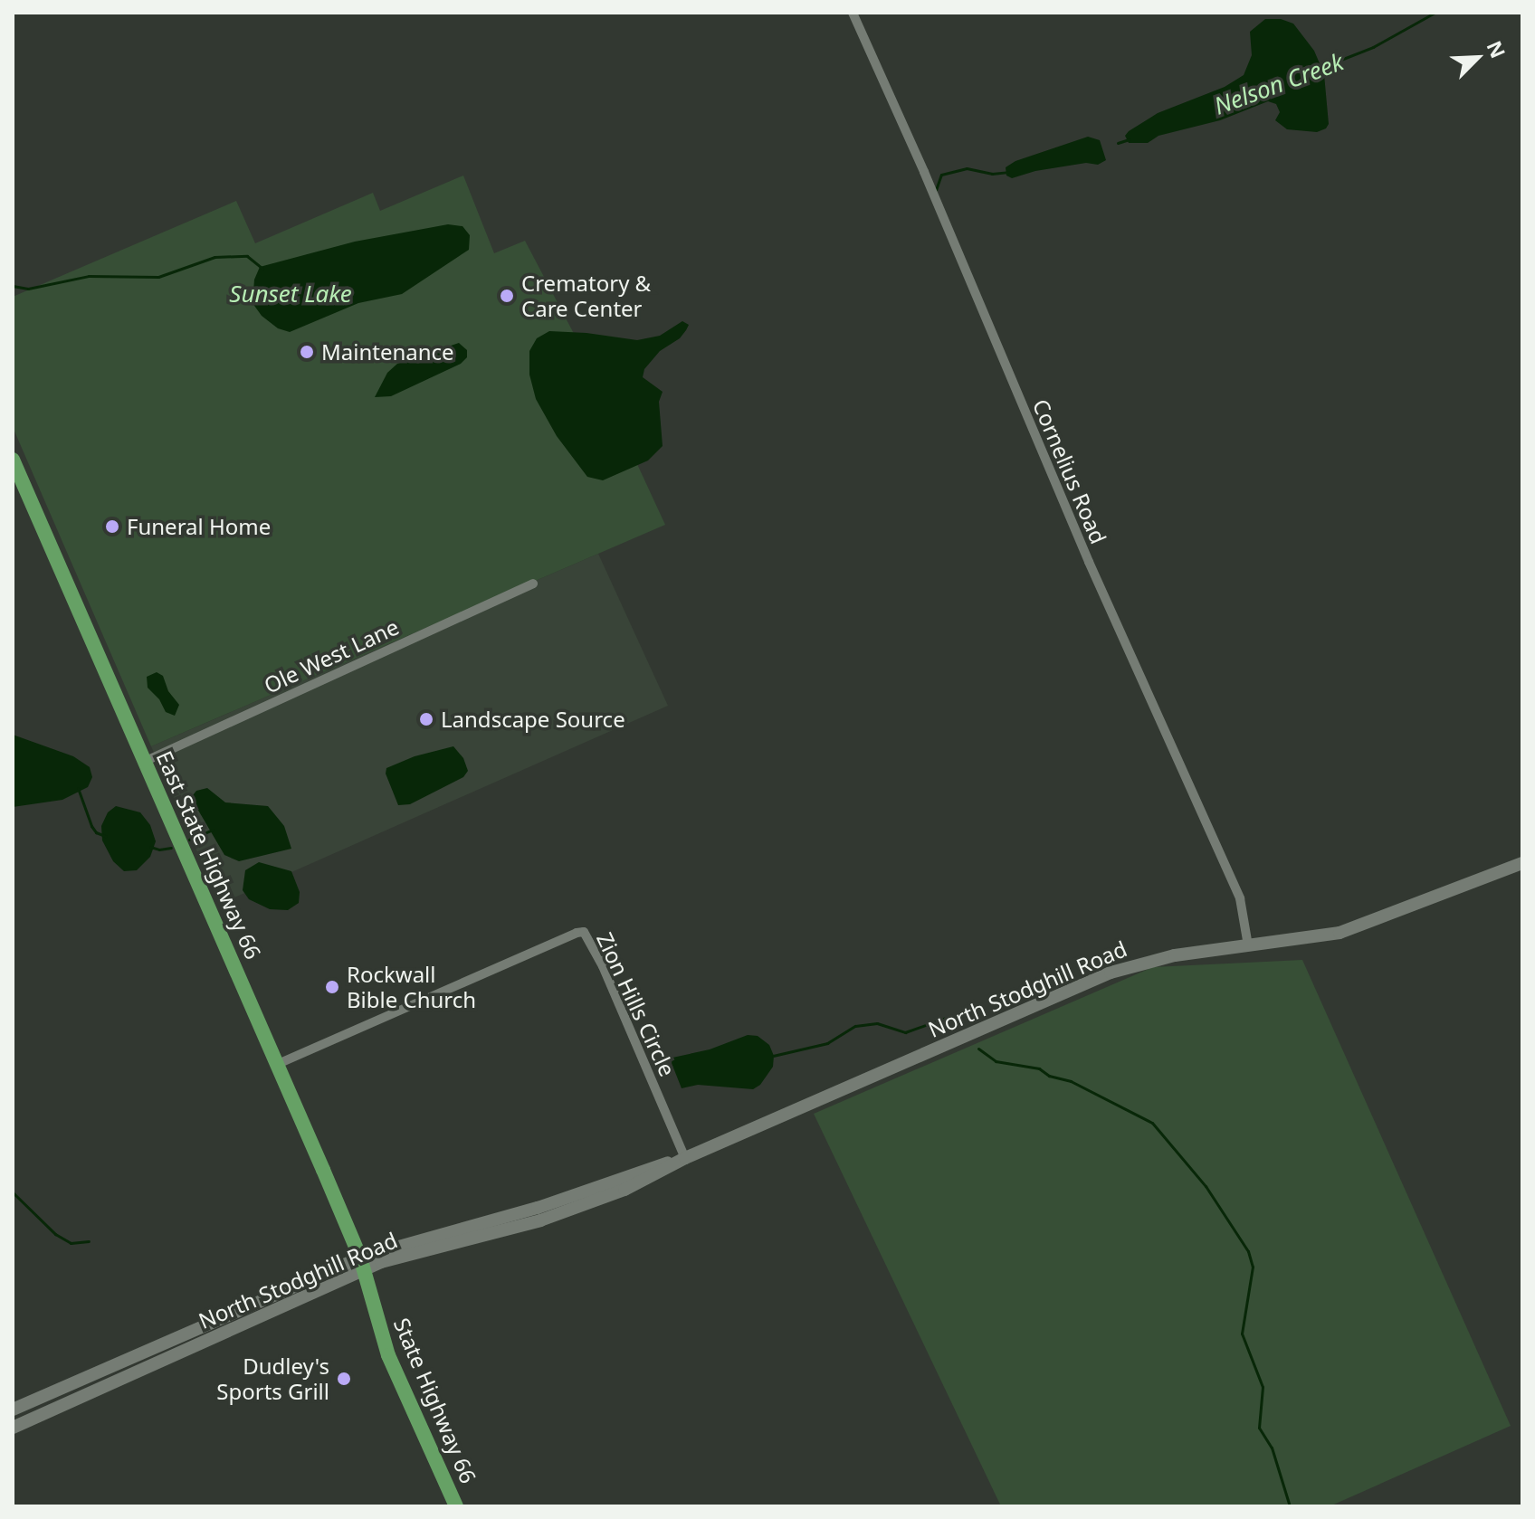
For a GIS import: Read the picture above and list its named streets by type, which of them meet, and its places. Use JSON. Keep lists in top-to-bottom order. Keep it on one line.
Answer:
{"streets":{"main road":["East State Highway 66","State Highway 66"],"street":["Cornelius Road","Ole West Lane","North Stodghill Road","Zion Hills Circle"]},"crossings":[["Cornelius Road","North Stodghill Road"],["Ole West Lane","East State Highway 66"],["East State Highway 66","North Stodghill Road"],["East State Highway 66","Zion Hills Circle"],["East State Highway 66","State Highway 66"],["North Stodghill Road","Zion Hills Circle"],["North Stodghill Road","State Highway 66"]],"water":["Nelson Creek","Sunset Lake"],"places":["Crematory & Care Center","Maintenance","Funeral Home","Landscape Source","Rockwall Bible Church","Dudley's Sports Grill"],"north":"top right"}
